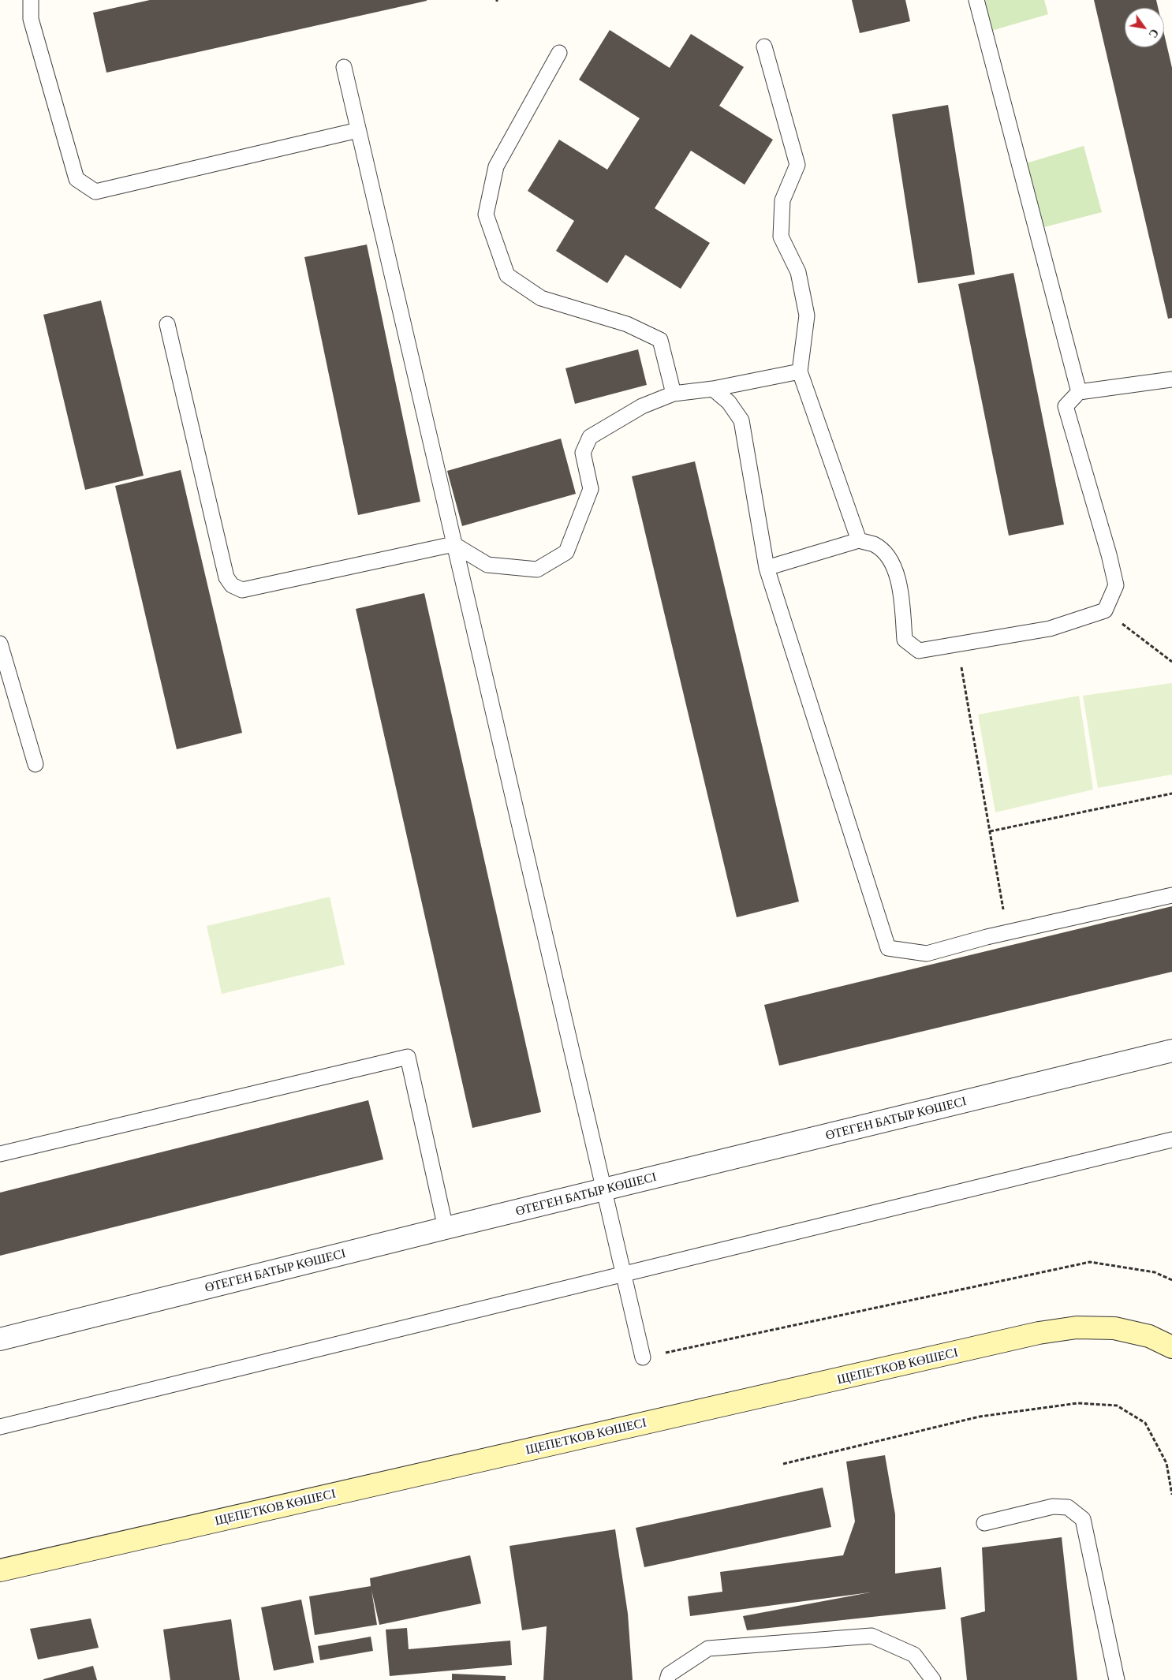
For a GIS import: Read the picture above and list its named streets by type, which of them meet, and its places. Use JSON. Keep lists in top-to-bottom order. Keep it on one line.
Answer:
{"streets":{"main road":["ЩЕПЕТКОВ КӨШЕСІ"],"street":["ӨТЕГЕН БАТЫР КӨШЕСІ"]},"north":"bottom right"}
